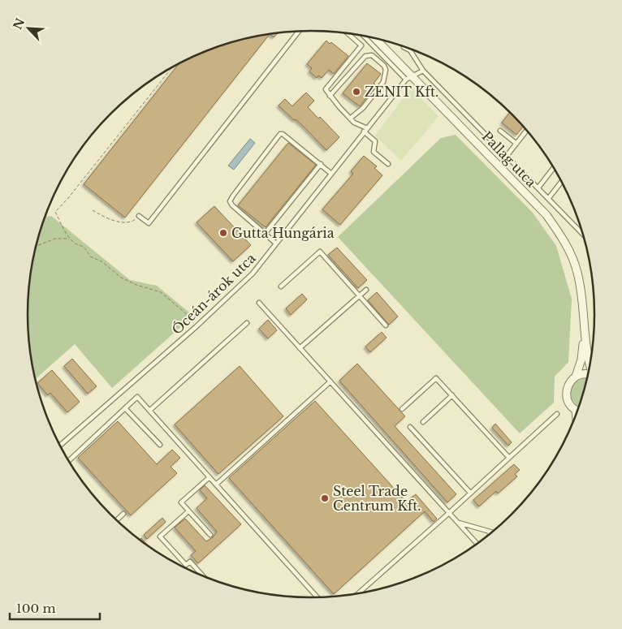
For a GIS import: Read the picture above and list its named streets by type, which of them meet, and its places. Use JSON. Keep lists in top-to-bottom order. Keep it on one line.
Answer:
{"streets":{"street":["Pallag utca"],"lane":["Óceán-árok utca"]},"crossings":[["Pallag utca","Óceán-árok utca"]],"places":["ZENIT Kft.","Gutta Hungária","Steel Trade Centrum Kft."],"scale_bar":"100 m","north":"top left"}
